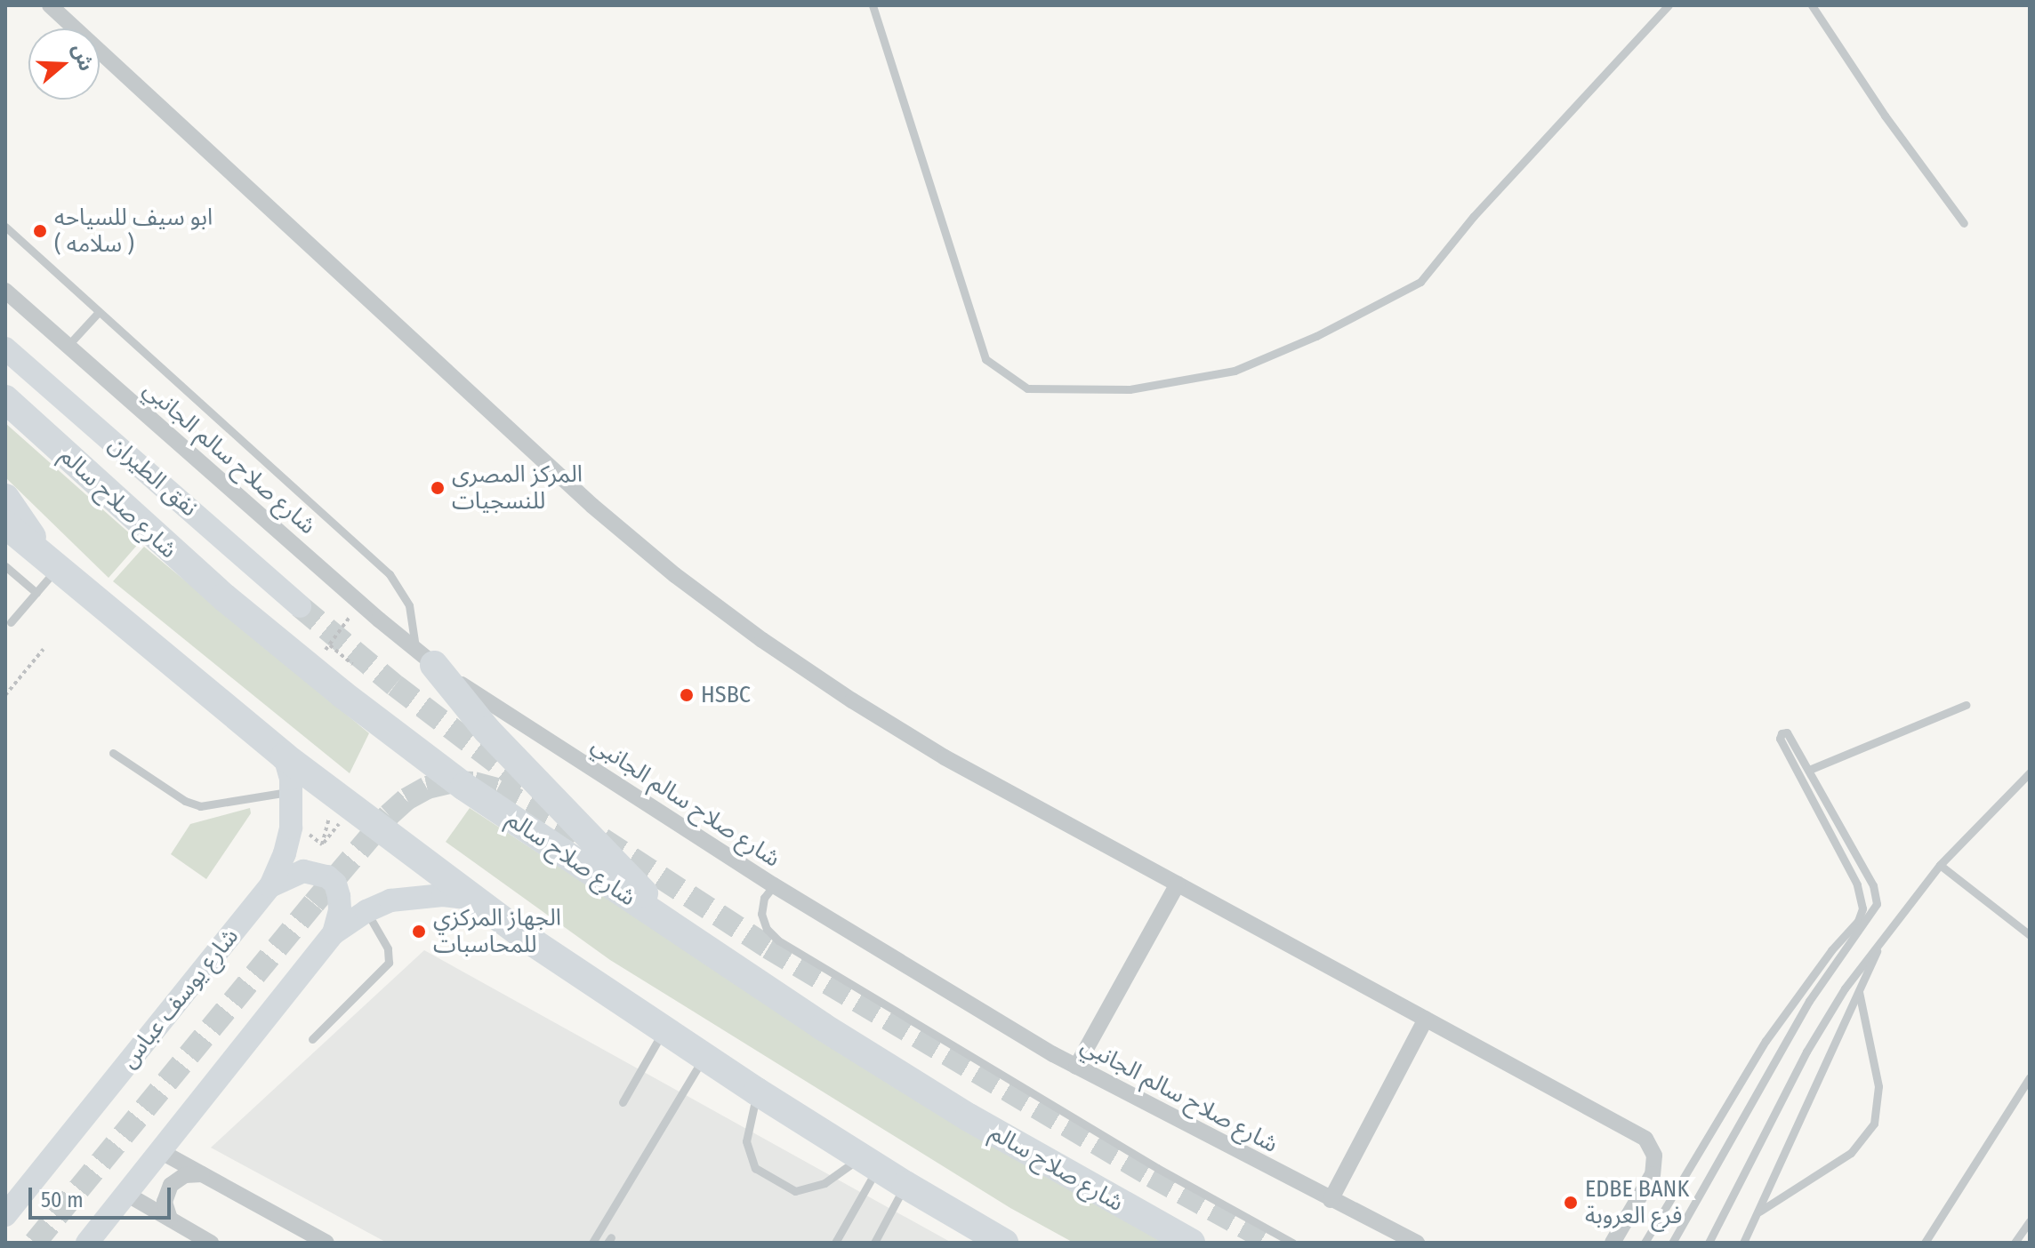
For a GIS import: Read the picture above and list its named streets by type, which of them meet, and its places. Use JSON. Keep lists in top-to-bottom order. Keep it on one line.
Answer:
{"streets":{"highway":["شارع صلاح سالم"],"main road":["نفق الطيران","شارع يوسف عباس"],"street":["شارع صلاح سالم الجانبي"]},"places":["ابو سيف للسياحه ( سلامه )","المركز المصرى للنسجيات","HSBC","الجهاز المركزي للمحاسبات","EDBE BANK فرع العروبة"],"scale_bar":"50 m","north":"right"}
